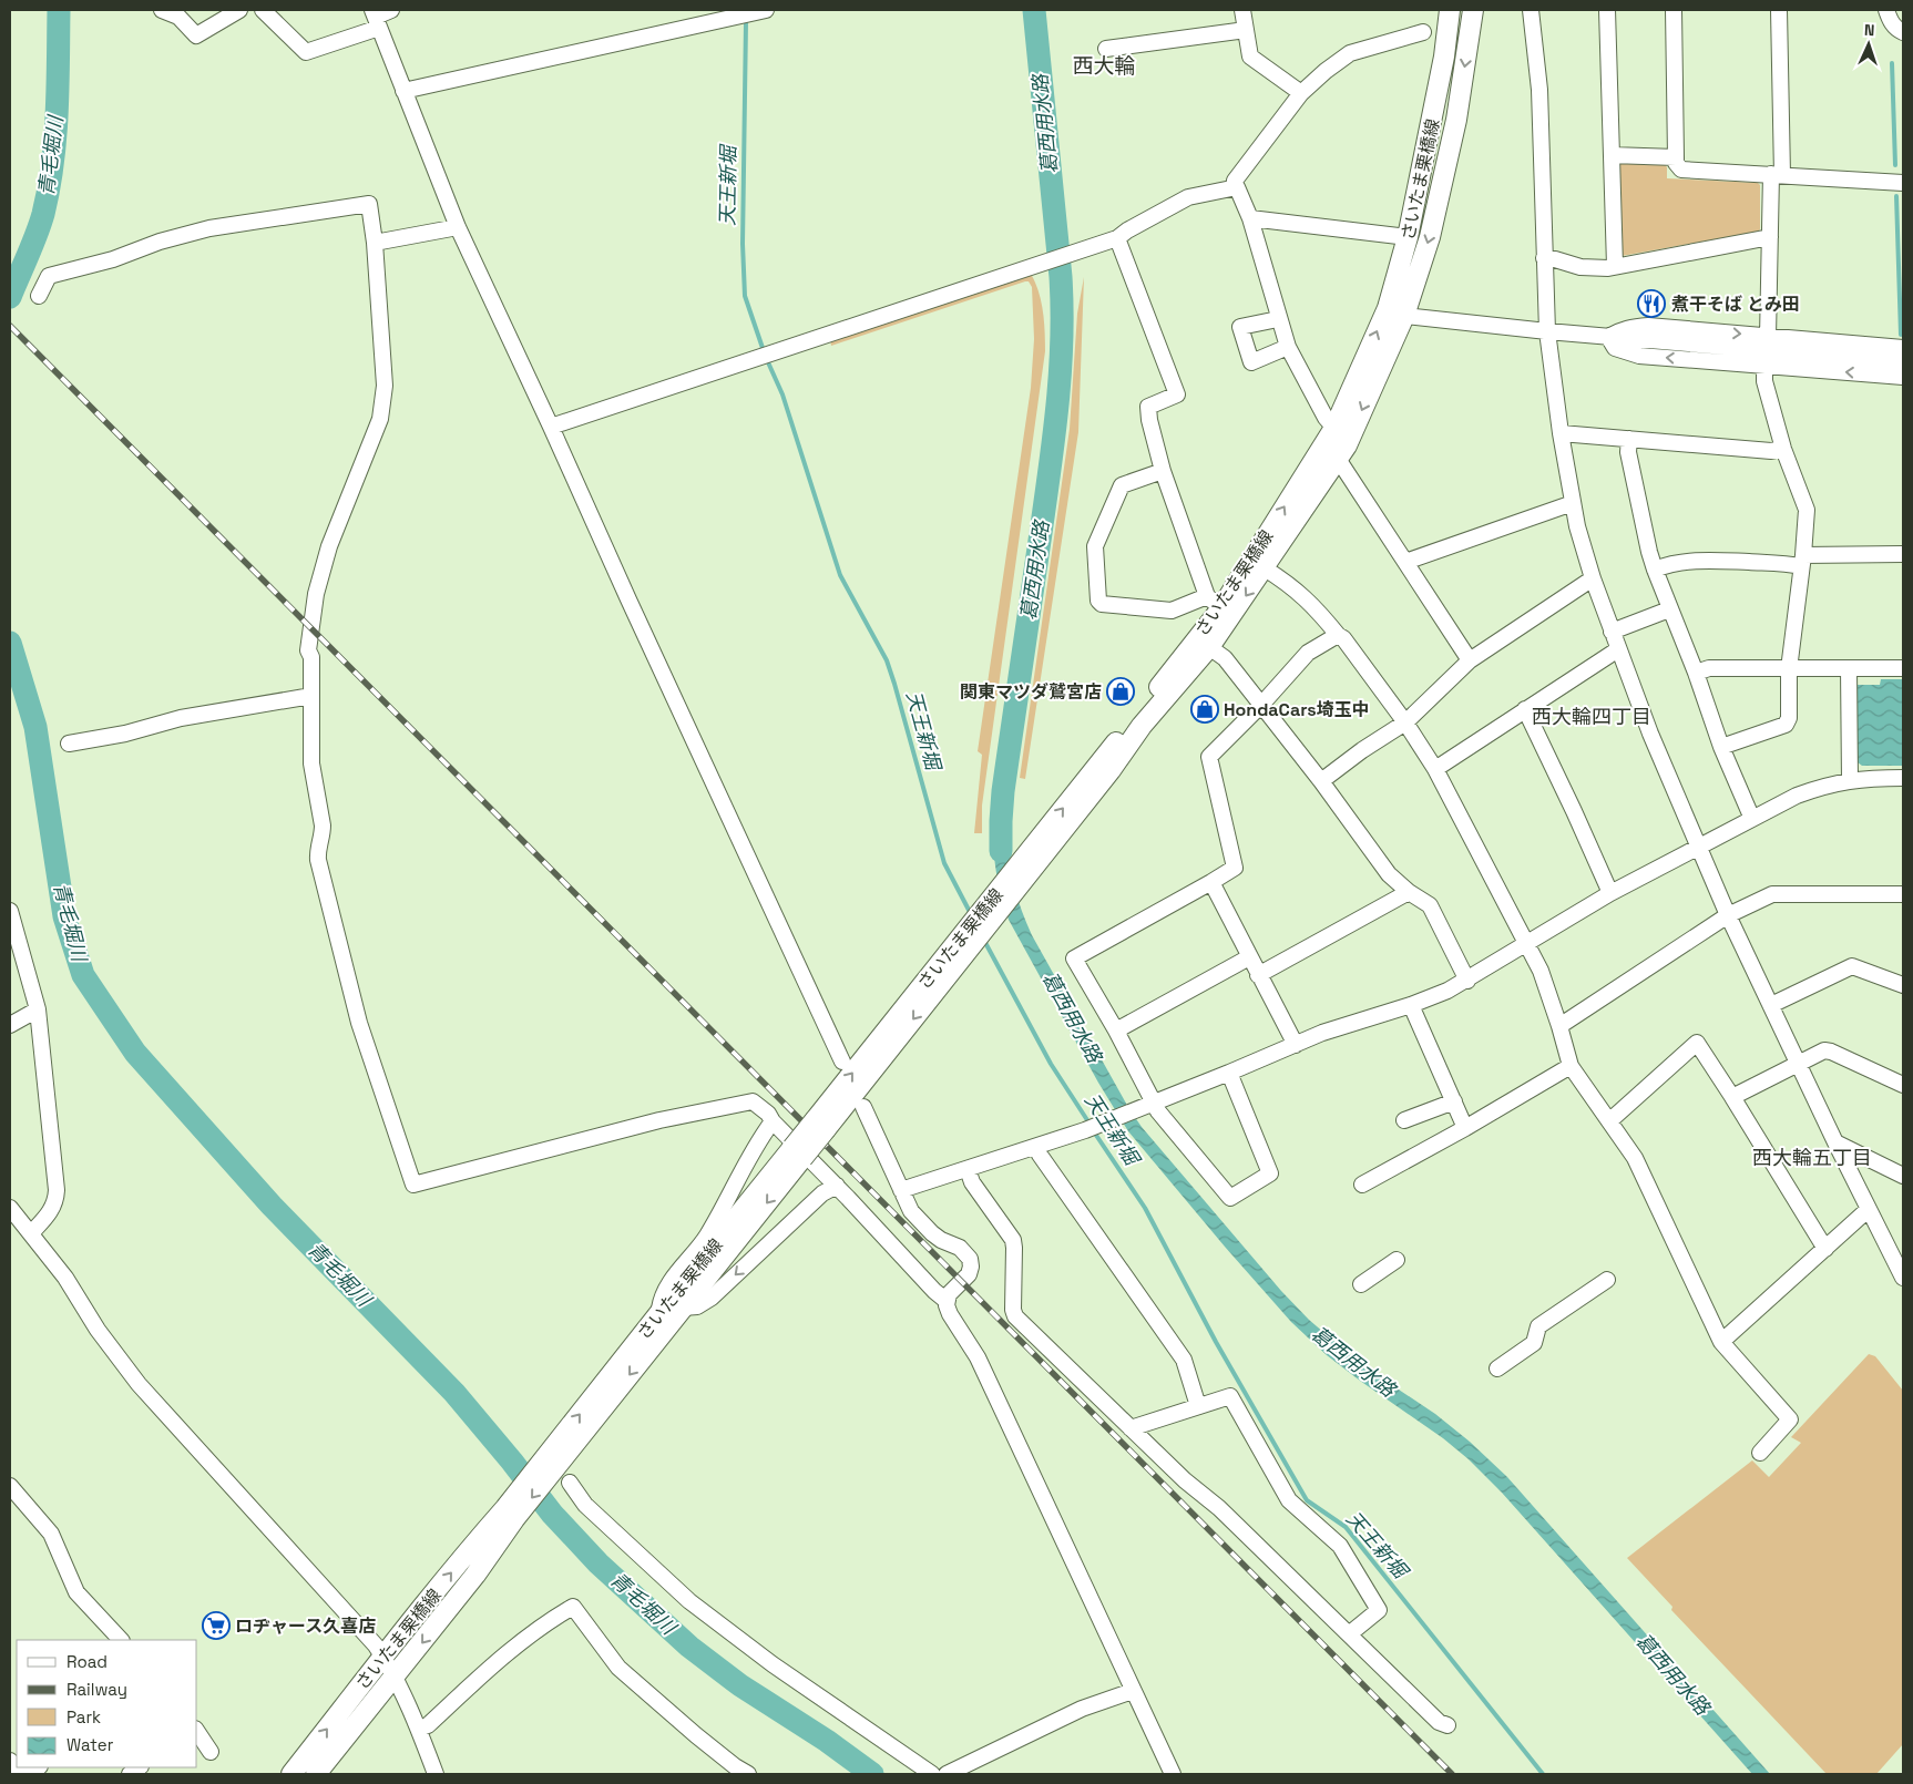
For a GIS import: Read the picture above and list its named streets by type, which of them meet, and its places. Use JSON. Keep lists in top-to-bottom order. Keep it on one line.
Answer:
{"streets":{"main road":["さいたま栗橋線"]},"districts":["西大輪","西大輪四丁目","西大輪五丁目"],"water":["葛西用水路","青毛堀川","天王新堀"],"places":{"restaurant":["煮干そば とみ田"],"shop":["関東マツダ鷲宮店","HondaCars埼玉中"],"supermarket":["ロヂャース久喜店"]},"legend":["Road","Railway","Park","Water"],"north":"top"}
